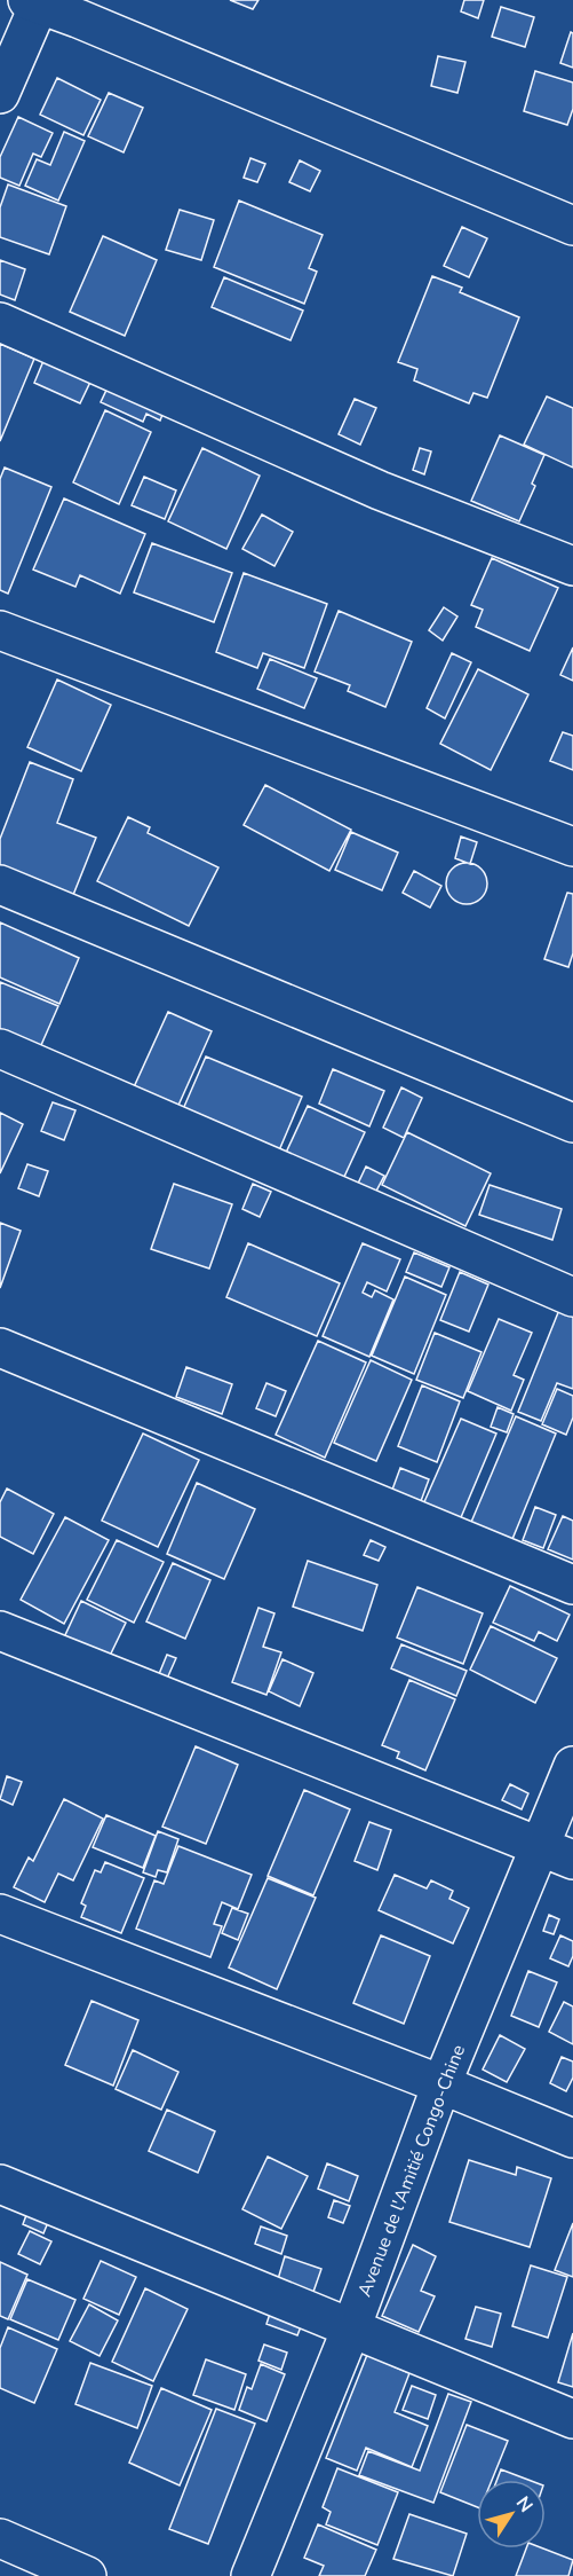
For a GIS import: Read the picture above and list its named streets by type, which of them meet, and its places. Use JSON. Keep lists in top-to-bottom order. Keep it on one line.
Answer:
{"streets":{"main road":["Avenue de l'Amitié Congo-Chine"]},"north":"top right"}
